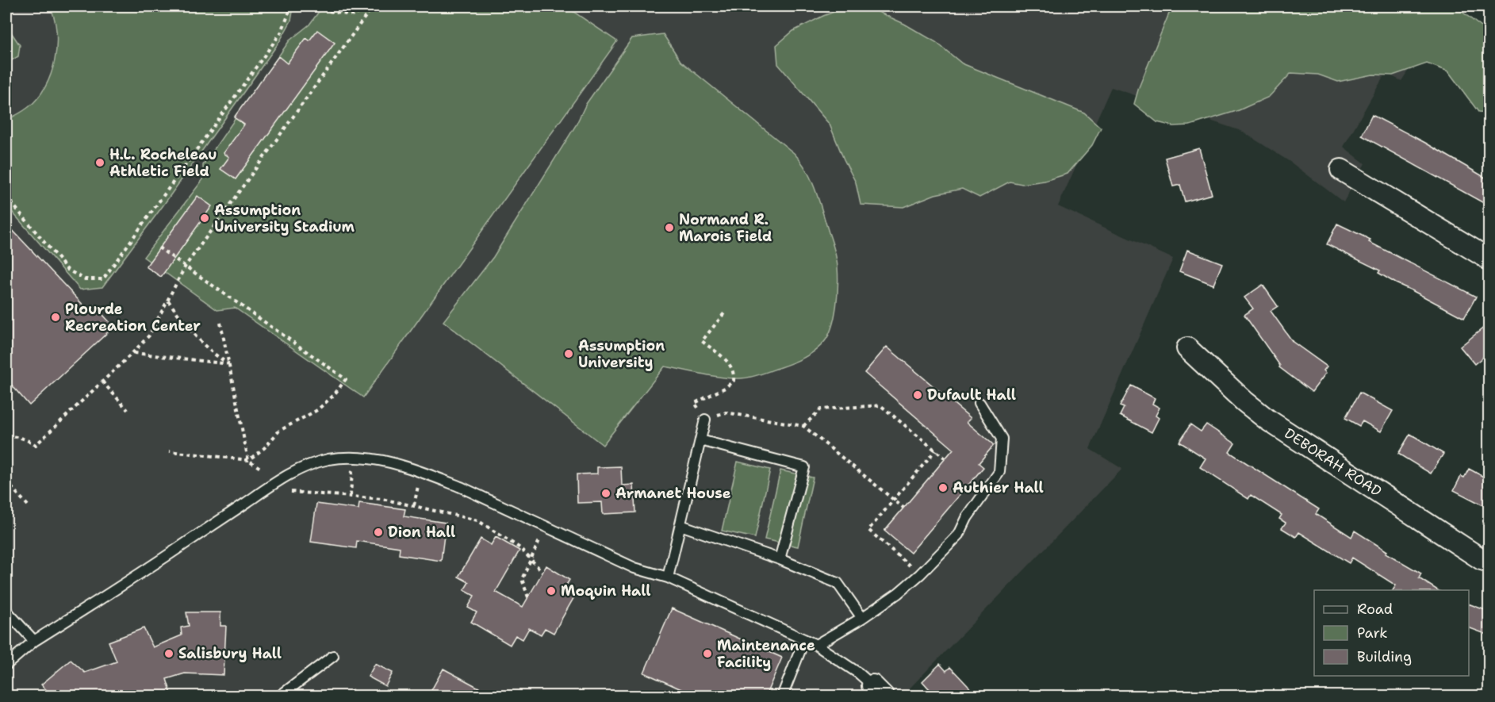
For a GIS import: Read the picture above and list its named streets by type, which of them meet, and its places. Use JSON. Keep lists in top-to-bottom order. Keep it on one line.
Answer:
{"streets":{"street":["DEBORAH ROAD"]},"places":["H.L. Rocheleau Athletic Field","Assumption University Stadium","Normand R. Marois Field","Plourde Recreation Center","Assumption University","Dufault Hall","Authier Hall","Armanet House","Dion Hall","Moquin Hall","Salisbury Hall","Maintenance Facility"],"legend":["Road","Park","Building"]}
